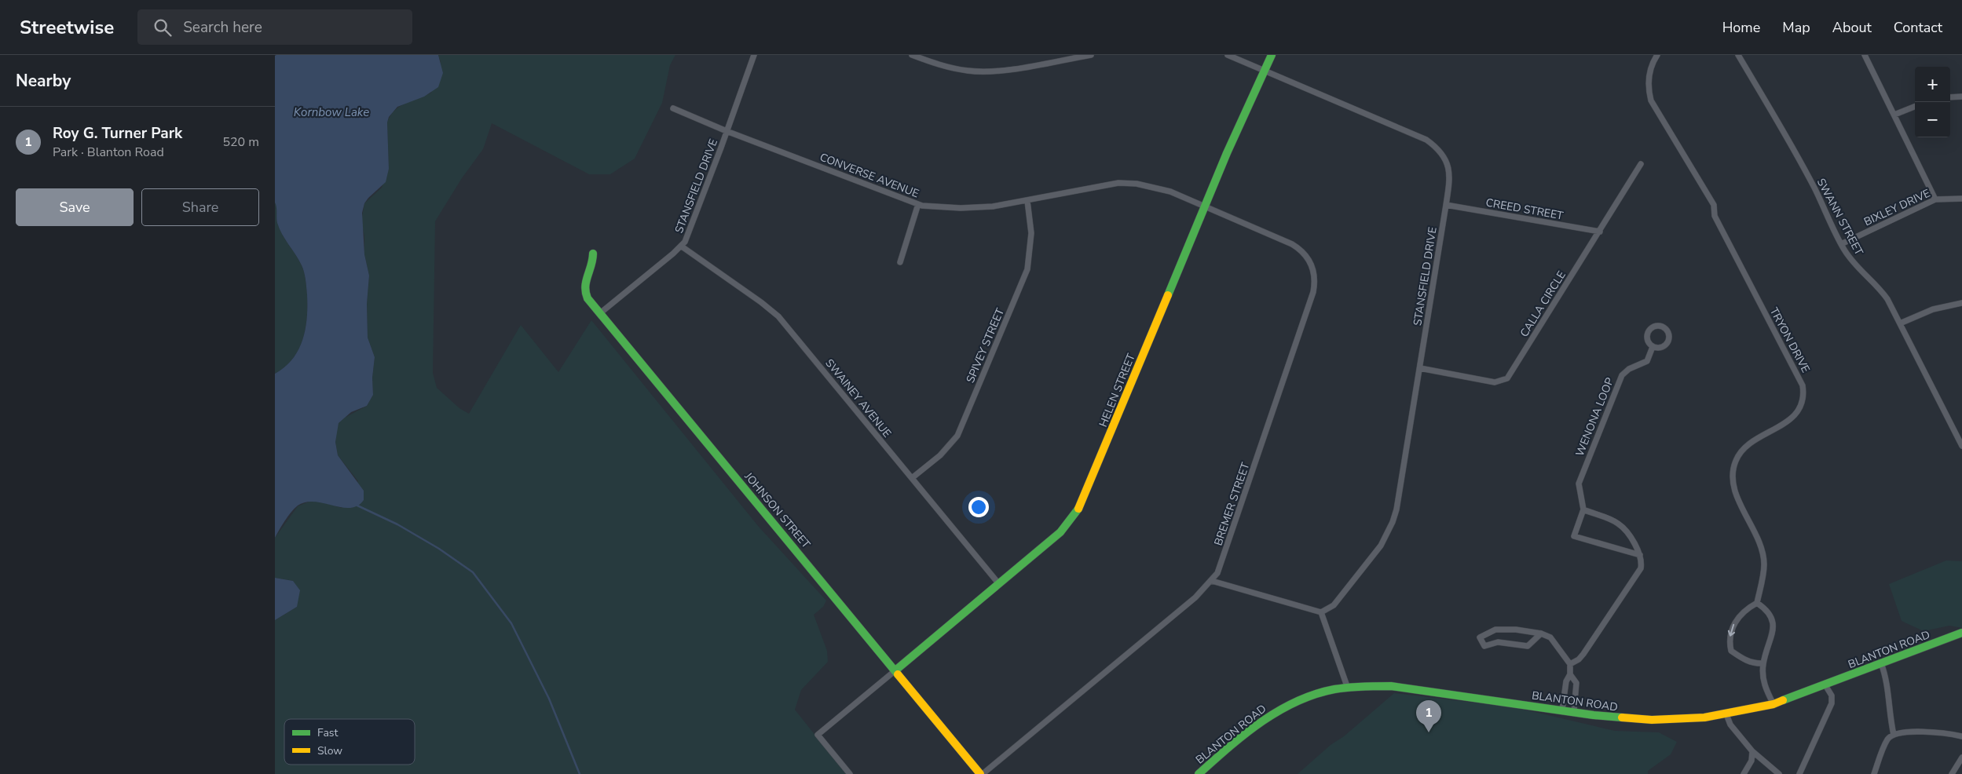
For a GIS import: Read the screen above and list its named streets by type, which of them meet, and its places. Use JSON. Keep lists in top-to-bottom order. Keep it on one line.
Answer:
{"streets":{"street":["CONVERSE AVENUE","STANSFIELD DRIVE","BIXLEY DRIVE","CREED STREET","SWANN STREET","CALLA CIRCLE","TRYON DRIVE","SPIVEY STREET","HELEN STREET","SWAINEY AVENUE","WENONA LOOP","BREMER STREET","JOHNSON STREET","BLANTON ROAD"]},"crossings":[["CONVERSE AVENUE","STANSFIELD DRIVE"],["CONVERSE AVENUE","SPIVEY STREET"],["CONVERSE AVENUE","HELEN STREET"],["CONVERSE AVENUE","BREMER STREET"],["STANSFIELD DRIVE","CREED STREET"],["STANSFIELD DRIVE","CALLA CIRCLE"],["STANSFIELD DRIVE","HELEN STREET"],["STANSFIELD DRIVE","SWAINEY AVENUE"],["STANSFIELD DRIVE","JOHNSON STREET"],["BIXLEY DRIVE","SWANN STREET"],["CREED STREET","CALLA CIRCLE"],["SPIVEY STREET","SWAINEY AVENUE"],["HELEN STREET","SWAINEY AVENUE"],["HELEN STREET","BREMER STREET"],["HELEN STREET","JOHNSON STREET"],["BREMER STREET","JOHNSON STREET"]],"water":["Kornbow Lake"],"legend":["Fast","Slow"],"page":{"header":"Streetwise","search":"Search here","nav":["Home","Map","About","Contact"],"heading":"Nearby","map_buttons":["+","−"],"list":[{"mark":"1","name":"Roy G. Turner Park","note":"Park · Blanton Road","value":"520 m"}],"buttons":["Save","Share"],"pins":"1"}}
